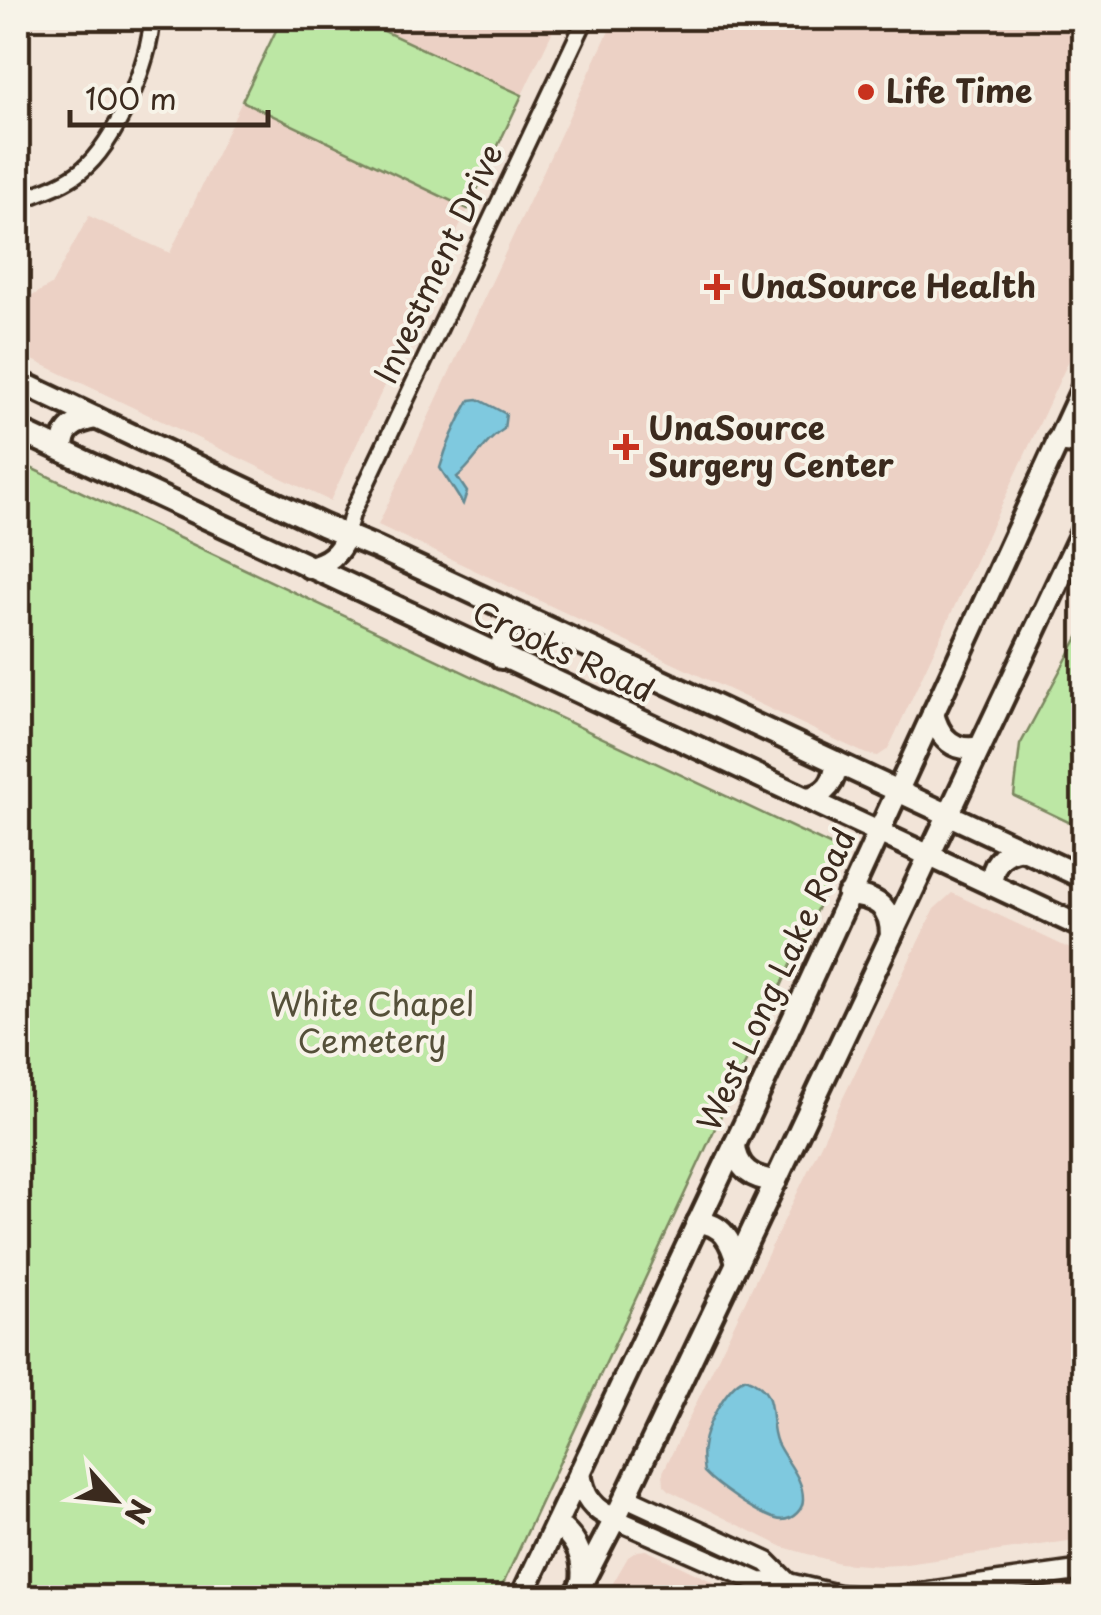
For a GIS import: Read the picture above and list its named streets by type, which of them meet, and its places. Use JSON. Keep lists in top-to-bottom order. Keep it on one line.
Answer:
{"streets":{"main road":["Crooks Road","West Long Lake Road"],"street":["Investment Drive"]},"crossings":[["Investment Drive","Crooks Road"],["Crooks Road","West Long Lake Road"]],"parks":["White Chapel Cemetery"],"places":{"other":["Life Time"],"health":["UnaSource Health","UnaSource Surgery Center"]},"scale_bar":"100 m","north":"bottom right"}
